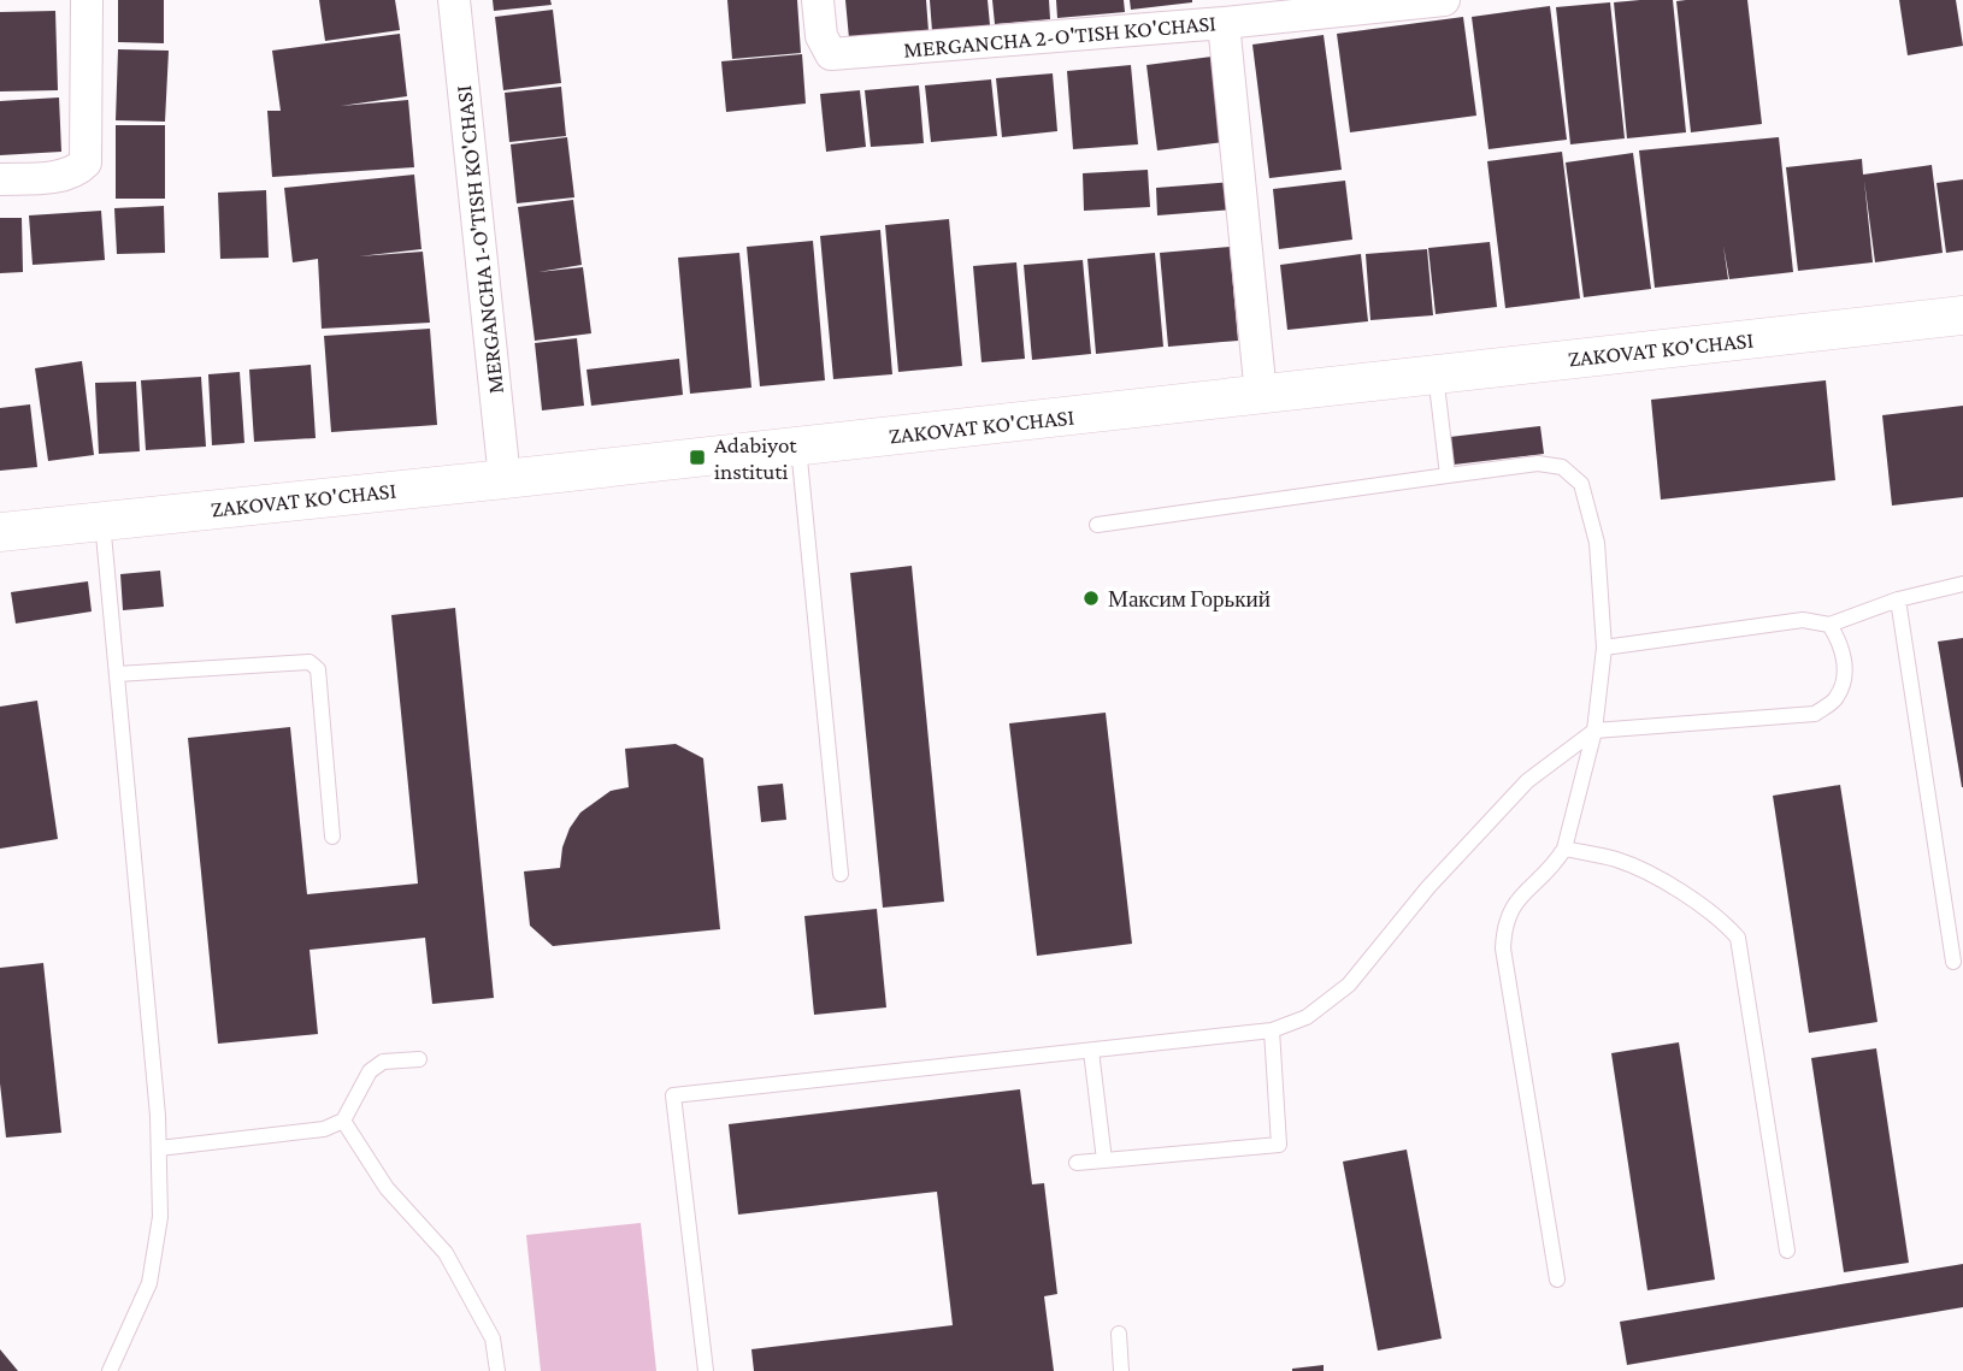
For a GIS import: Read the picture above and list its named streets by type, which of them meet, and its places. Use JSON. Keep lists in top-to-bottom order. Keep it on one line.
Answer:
{"streets":{"street":["MERGANCHA 2-O'TISH KO'CHASI","MERGANCHA 1-O'TISH KO'CHASI","ZAKOVAT KO'CHASI"]},"crossings":[["MERGANCHA 1-O'TISH KO'CHASI","ZAKOVAT KO'CHASI"]],"places":{"transit":["Adabiyot instituti"],"other":["Максим Горький"]}}
